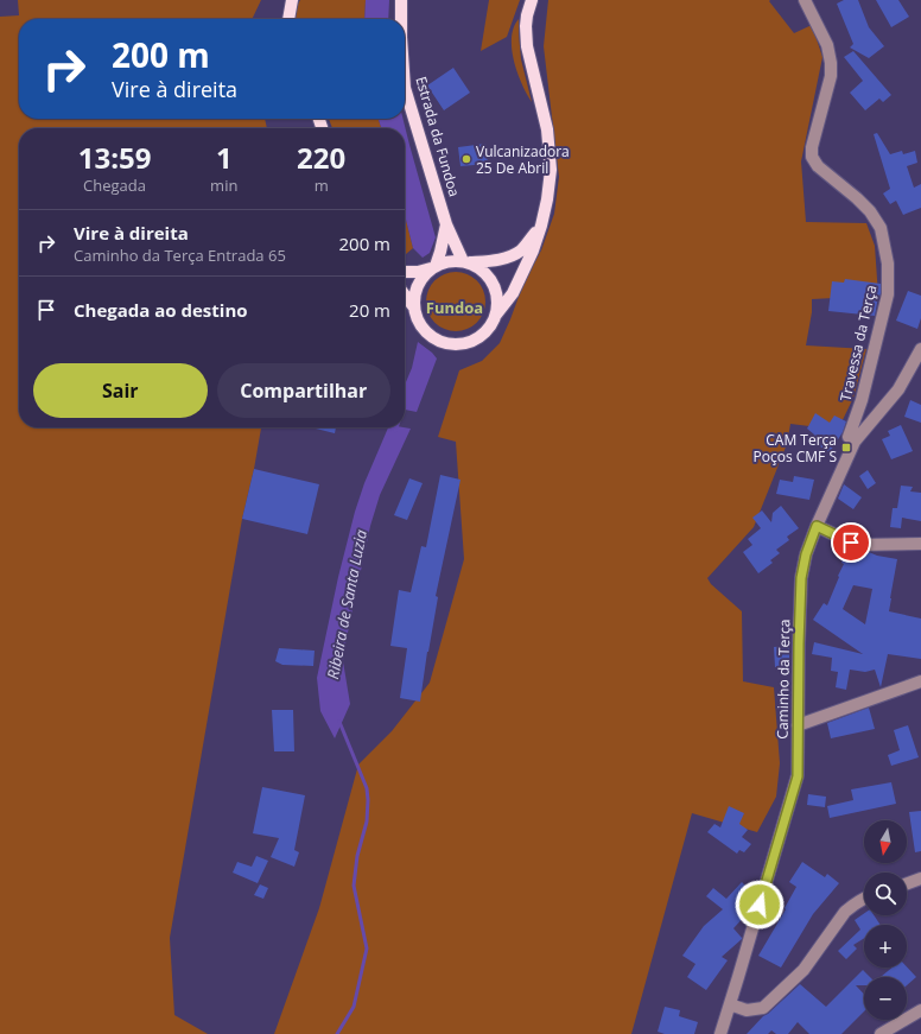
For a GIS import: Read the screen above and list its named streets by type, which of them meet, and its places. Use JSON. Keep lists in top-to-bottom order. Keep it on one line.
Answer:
{"streets":{"main road":["Estrada da Fundoa"],"street":["Travessa da Terça","Caminho da Terça"]},"crossings":[["Travessa da Terça","Caminho da Terça"]],"districts":["Fundoa"],"water":["Ribeira de Santa Luzia"],"places":{"other":["Vulcanizadora 25 De Abril"],"transit":["CAM Terça Poços CMF S"]},"north":"bottom","page":{"turn":["200 m","Vire à direita"],"eta":["13:59","Chegada","1","min","220","m"],"list":[{"name":"Vire à direita","note":"Caminho da Terça Entrada 65","value":"200 m"},{"name":"Chegada ao destino","value":"20 m"}],"buttons":["Sair","Compartilhar"],"map_buttons":["+","−"]}}
